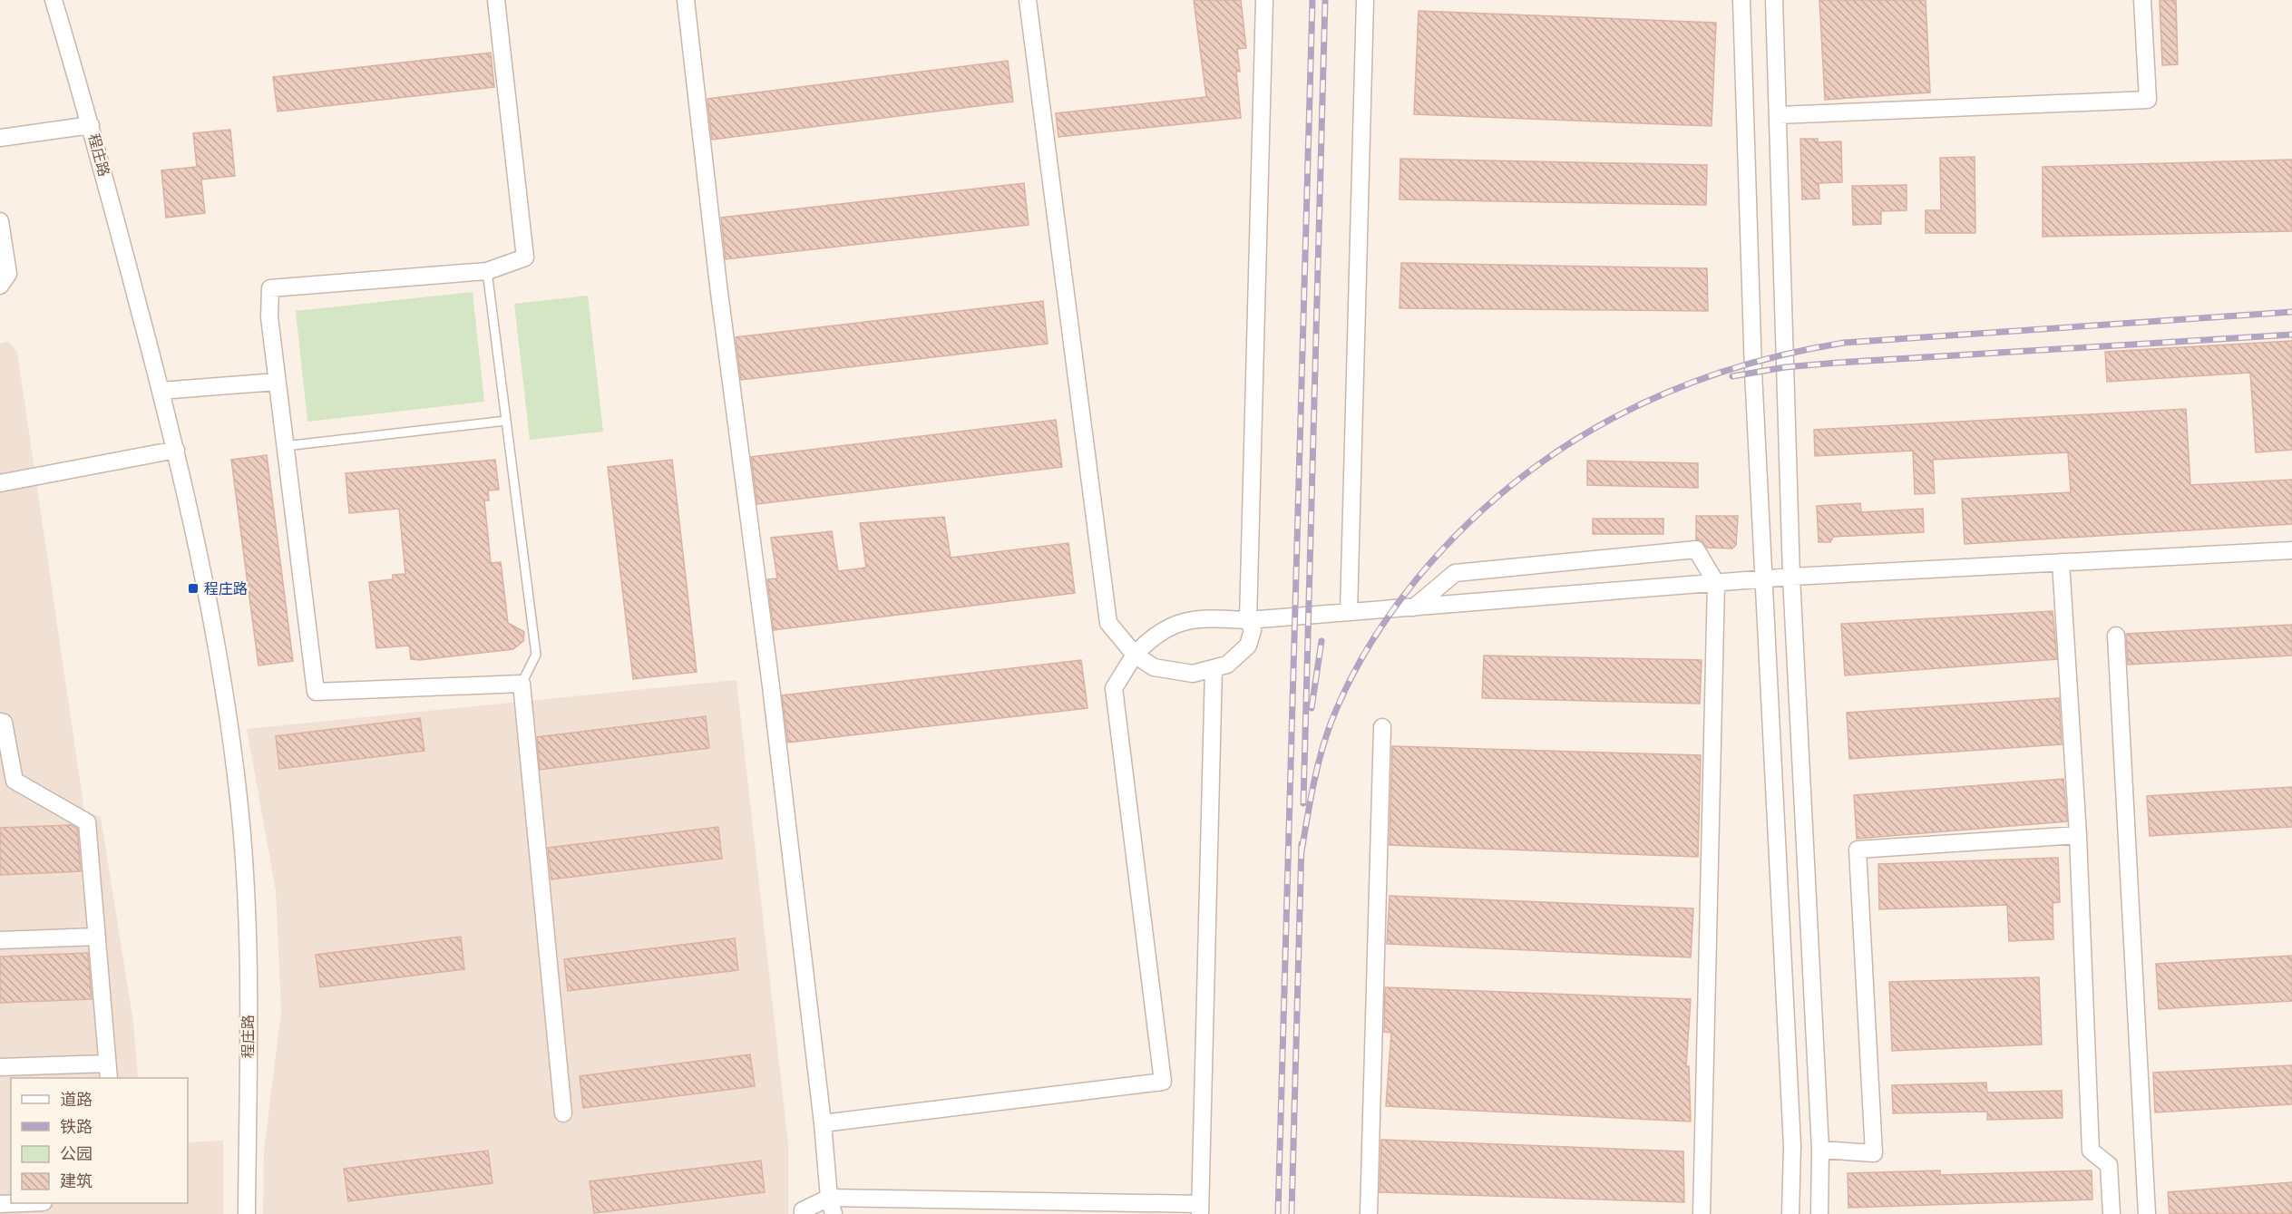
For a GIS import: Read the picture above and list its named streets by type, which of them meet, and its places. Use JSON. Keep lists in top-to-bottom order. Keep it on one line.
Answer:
{"streets":{"street":["程庄路"]},"places":{"transit":["程庄路"]},"legend":["道路","铁路","公园","建筑"]}
